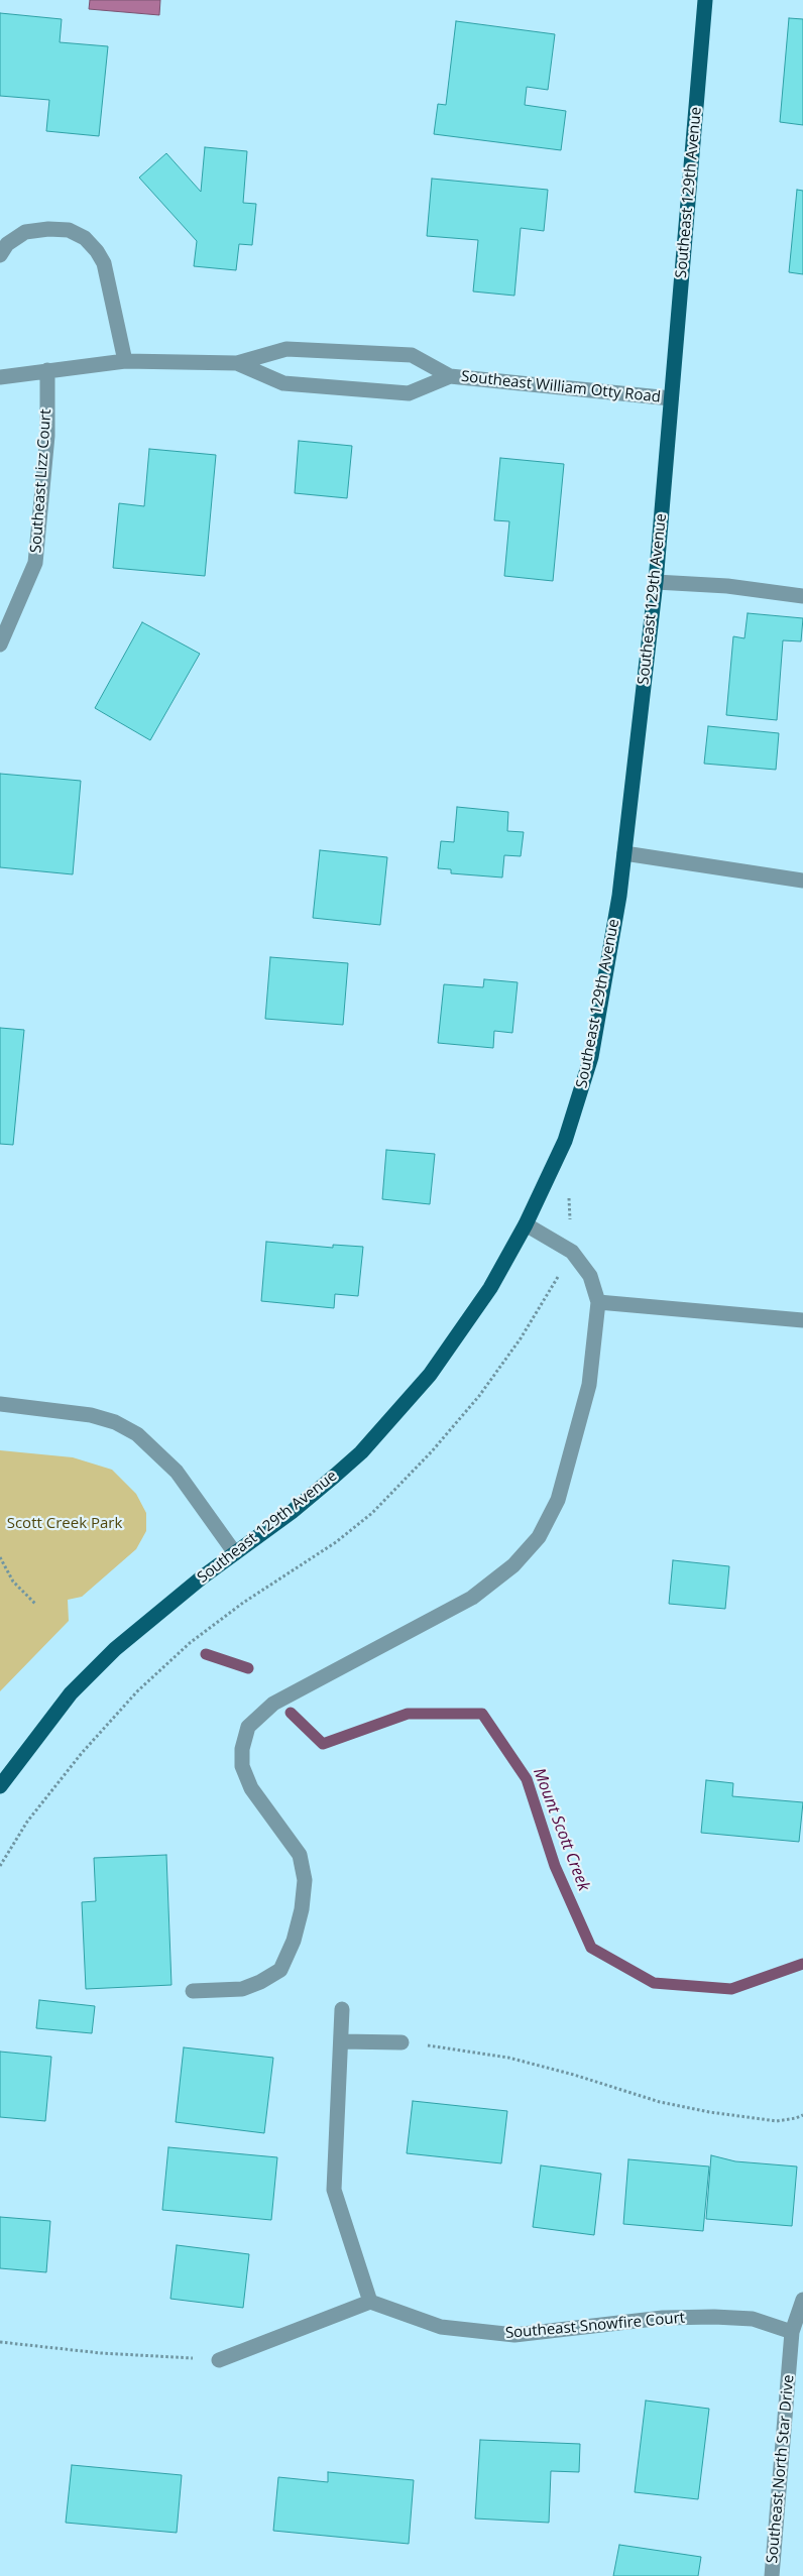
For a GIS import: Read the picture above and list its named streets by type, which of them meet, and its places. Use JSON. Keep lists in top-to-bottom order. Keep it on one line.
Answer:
{"streets":{"main road":["Southeast 129th Avenue"],"street":["Southeast William Otty Road","Southeast Lizz Court","Southeast Snowfire Court","Southeast North Star Drive"]},"crossings":[["Southeast 129th Avenue","Southeast William Otty Road"],["Southeast William Otty Road","Southeast Lizz Court"],["Southeast Snowfire Court","Southeast North Star Drive"]],"water":["Mount Scott Creek"],"parks":["Scott Creek Park"]}
